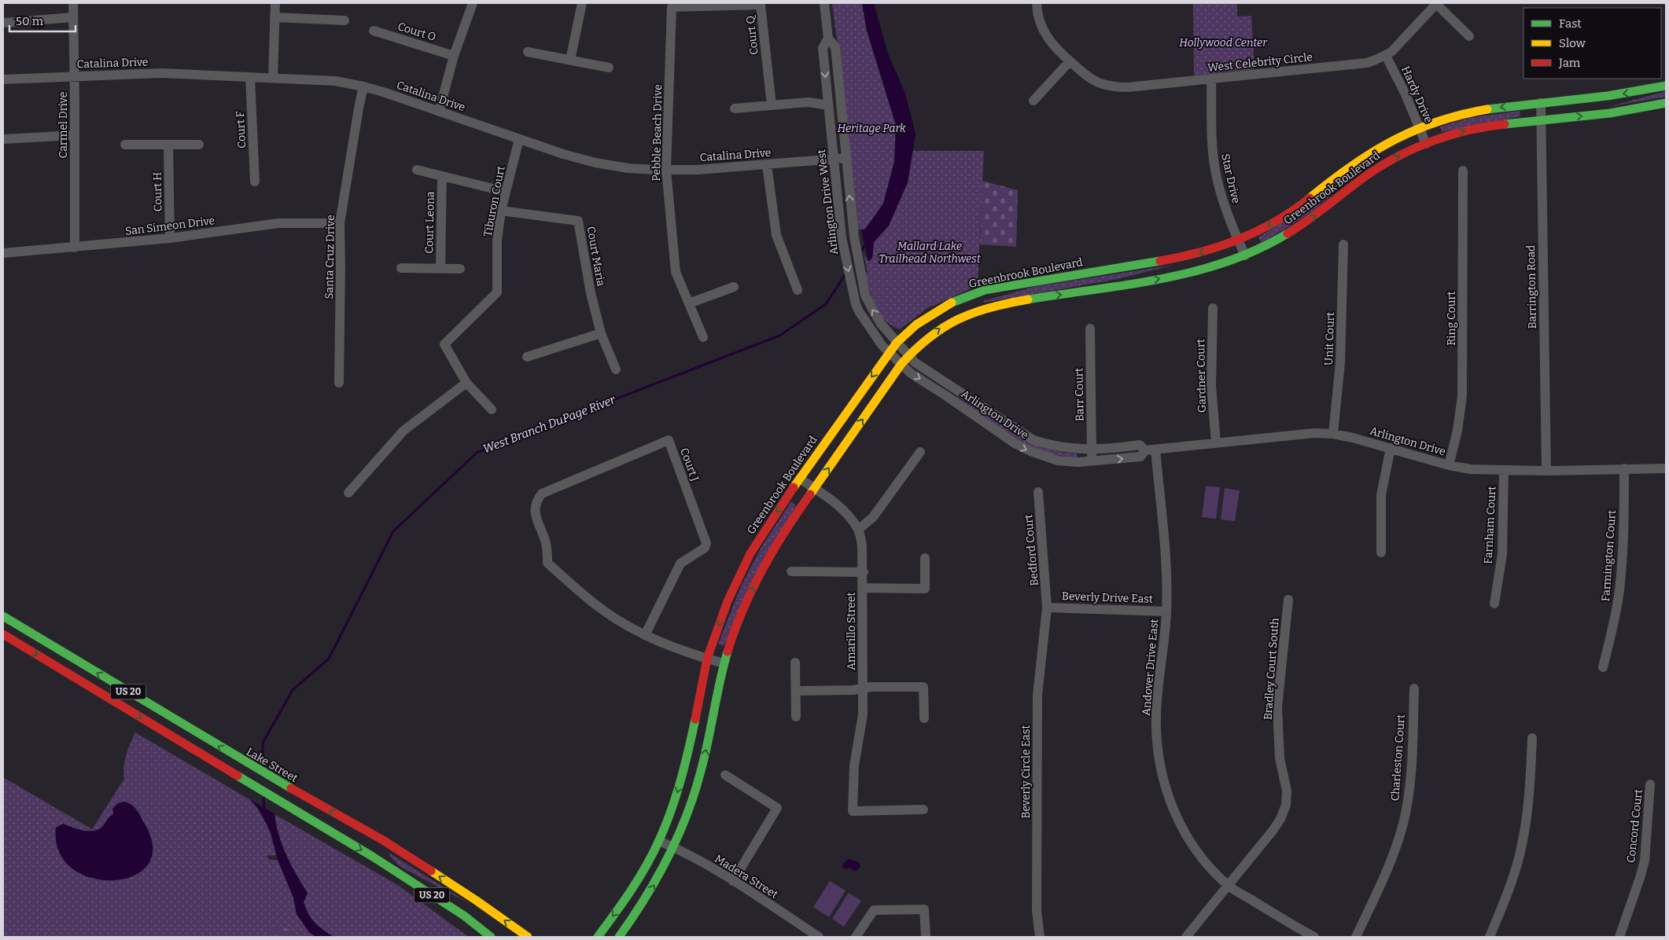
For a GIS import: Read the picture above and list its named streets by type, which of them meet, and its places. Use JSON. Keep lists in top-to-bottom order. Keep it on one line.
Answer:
{"streets":{"main road":["Greenbrook Boulevard","US 20","Lake Street"],"street":["Court O","Court Q","West Celebrity Circle","Catalina Drive","Hardy Drive","Carmel Drive","Court F","Pebble Beach Drive","Star Drive","Court H","Tiburon Court","Arlington Drive West","Court Leona","San Simeon Drive","Court Maria","Santa Cruz Drive","Barrington Road","Ring Court","Unit Court","Gardner Court","Barr Court","Arlington Drive","Court J","Farnham Court","Bedford Court","Farmington Court","Beverly Drive East","Amarillo Street","Andover Drive East","Bradley Court South","Charleston Court","Beverly Circle East","Concord Court","Madera Street"]},"crossings":[["Court Q","Pebble Beach Drive"],["West Celebrity Circle","Hardy Drive"],["West Celebrity Circle","Star Drive"],["Catalina Drive","Carmel Drive"],["Catalina Drive","Court F"],["Catalina Drive","Pebble Beach Drive"],["Catalina Drive","Tiburon Court"],["Catalina Drive","Arlington Drive West"],["Catalina Drive","Santa Cruz Drive"],["Hardy Drive","Greenbrook Boulevard"],["Carmel Drive","San Simeon Drive"],["Star Drive","Greenbrook Boulevard"],["Greenbrook Boulevard","Arlington Drive West"],["Greenbrook Boulevard","Barrington Road"],["Greenbrook Boulevard","Arlington Drive"],["Greenbrook Boulevard","Amarillo Street"],["Greenbrook Boulevard","Madera Street"],["Court H","San Simeon Drive"],["Tiburon Court","Court Leona"],["Tiburon Court","Court Maria"],["Arlington Drive West","Arlington Drive"],["San Simeon Drive","Santa Cruz Drive"],["Barrington Road","Arlington Drive"],["Ring Court","Arlington Drive"],["Unit Court","Arlington Drive"],["Gardner Court","Arlington Drive"],["Barr Court","Arlington Drive"],["Arlington Drive","Farnham Court"],["Arlington Drive","Farmington Court"],["Arlington Drive","Andover Drive East"],["Bedford Court","Beverly Drive East"],["Bedford Court","Beverly Circle East"],["Beverly Drive East","Andover Drive East"],["Beverly Drive East","Beverly Circle East"],["Andover Drive East","Bradley Court South"]],"water":["West Branch DuPage River"],"parks":["Hollywood Center","Heritage Park","Mallard Lake Trailhead Northwest"],"legend":["Fast","Slow","Jam"],"scale_bar":"50 m"}
